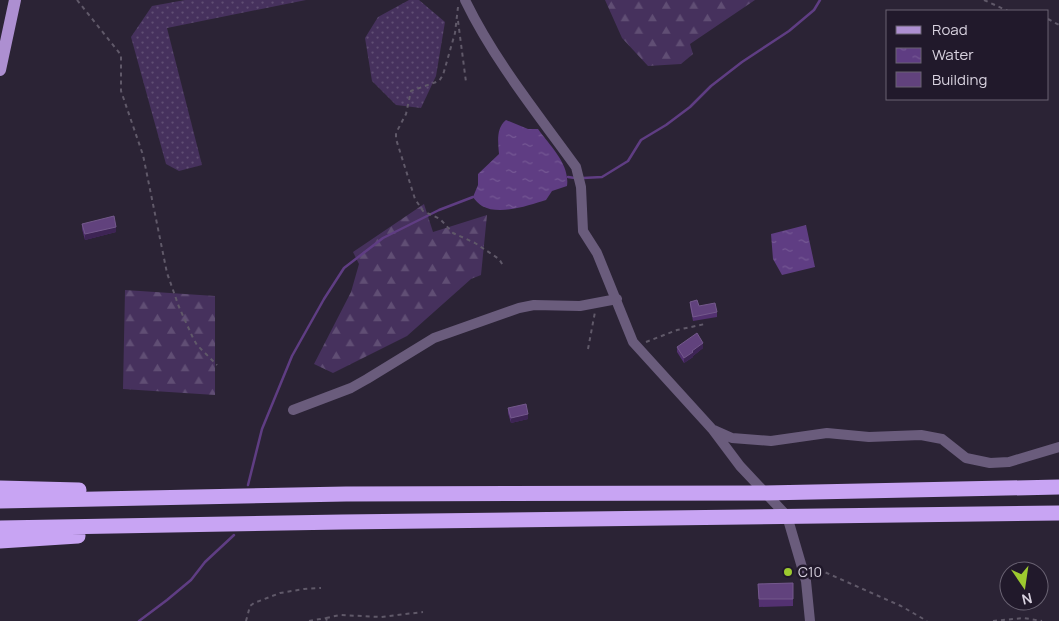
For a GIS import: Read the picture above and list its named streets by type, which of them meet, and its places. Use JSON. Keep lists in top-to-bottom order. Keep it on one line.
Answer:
{"places":["C10"],"legend":["Road","Water","Building"],"north":"bottom"}
